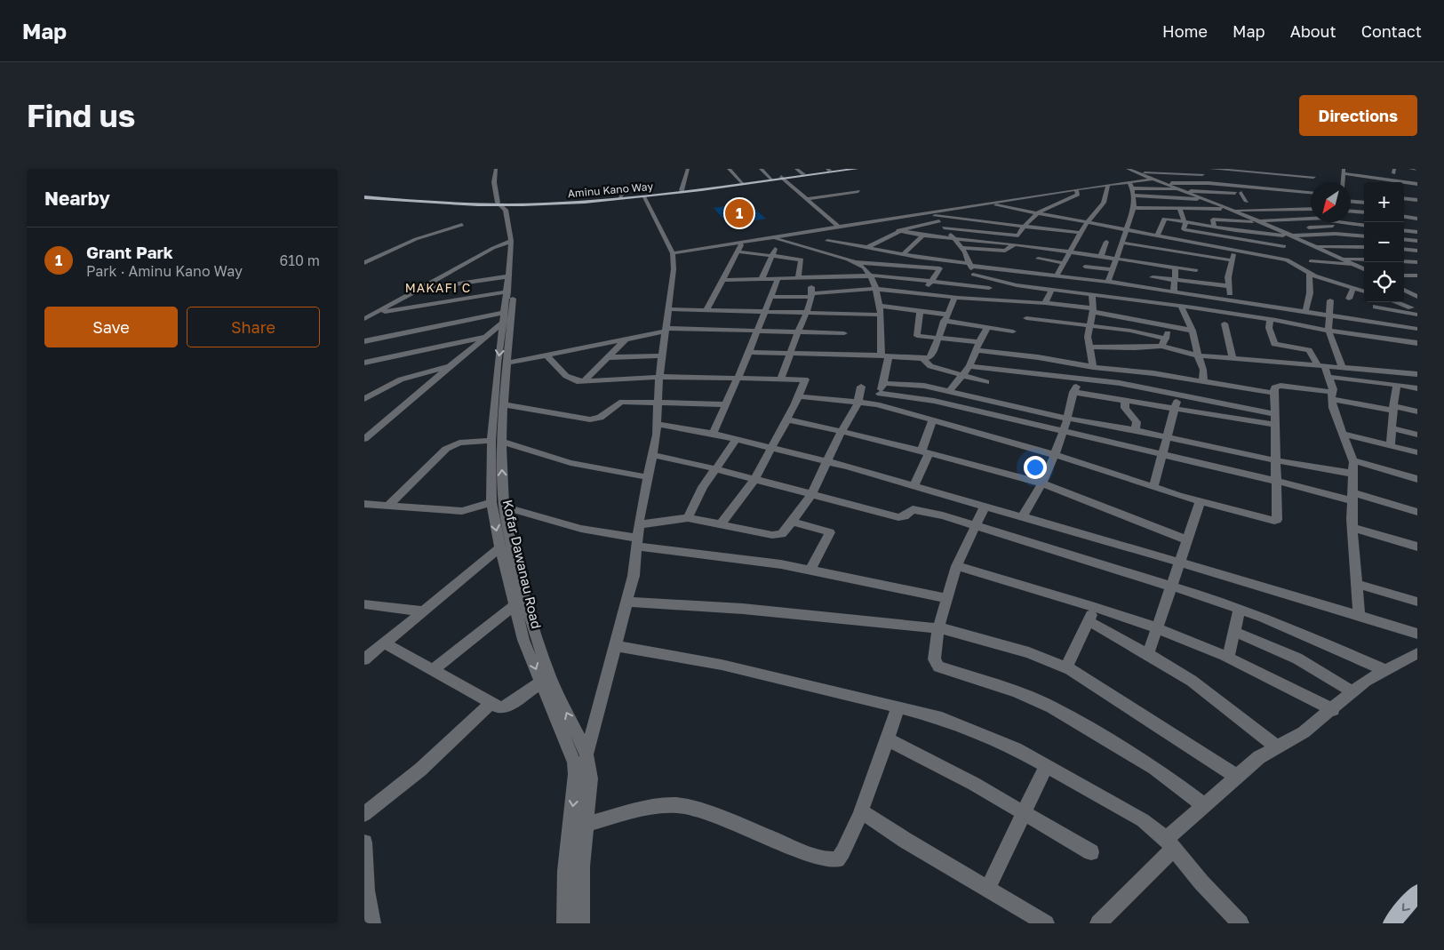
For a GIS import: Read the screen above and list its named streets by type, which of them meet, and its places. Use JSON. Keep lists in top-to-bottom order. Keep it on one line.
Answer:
{"streets":{"main road":["Aminu Kano Way"],"street":["Kofar Dawanau Road"]},"crossings":[["Aminu Kano Way","Kofar Dawanau Road"]],"districts":["MAKAFI C"],"north":"bottom left","page":{"header":"Map","nav":["Home","Map","About","Contact"],"buttons":["Directions",["Save","Share"]],"title":"Find us","heading":"Nearby","map_buttons":["+","−"],"pins":"1","list":[{"mark":"1","name":"Grant Park","note":"Park · Aminu Kano Way","value":"610 m"}]}}
